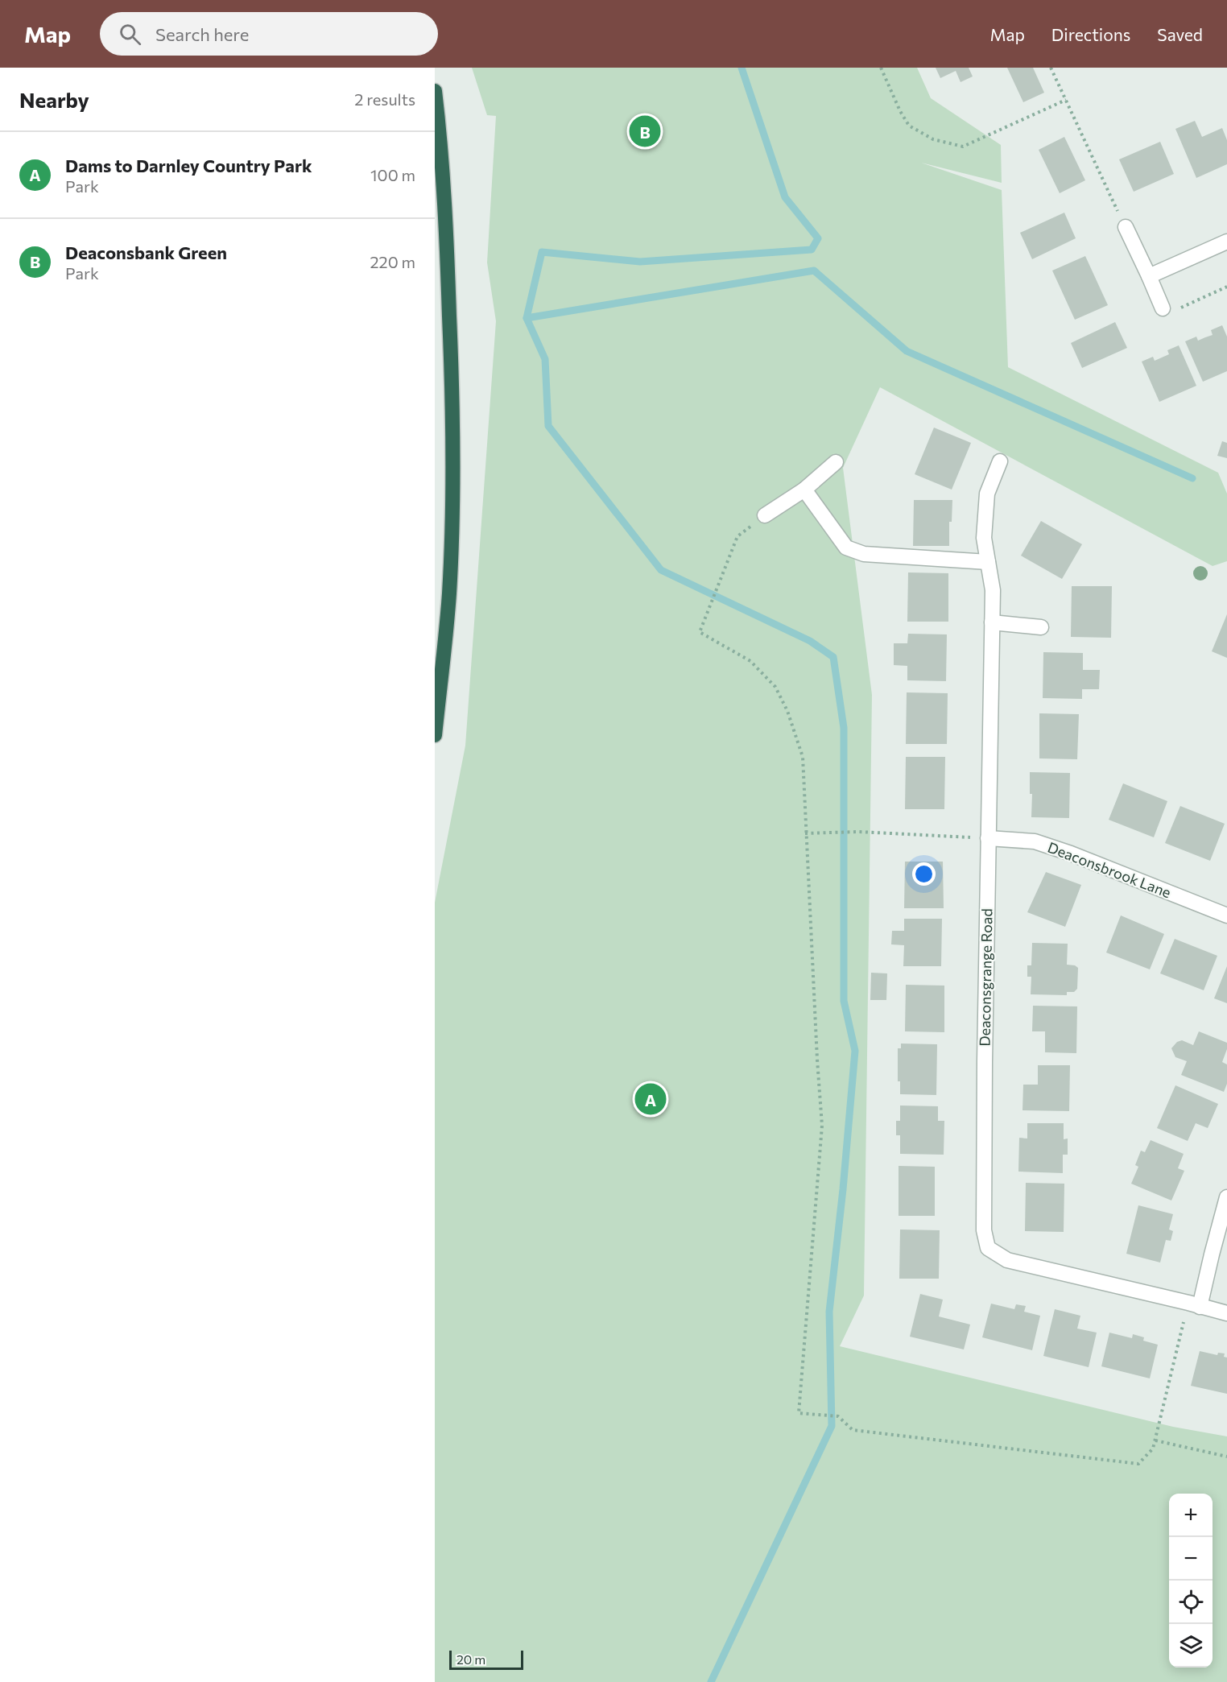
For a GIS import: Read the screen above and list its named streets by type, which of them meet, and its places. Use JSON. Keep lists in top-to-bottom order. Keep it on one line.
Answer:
{"streets":{"street":["Deaconsbrook Lane","Deaconsgrange Road"]},"crossings":[["Deaconsbrook Lane","Deaconsgrange Road"]],"scale_bar":"20 m","page":{"header":"Map","search":"Search here","nav":["Map","Directions","Saved"],"heading":["Nearby","2 results"],"pins":["B","A"],"list":[{"mark":"A","name":"Dams to Darnley Country Park","note":"Park","value":"100 m"},{"mark":"B","name":"Deaconsbank Green","note":"Park","value":"220 m"}],"map_buttons":["+","−"],"scale":"20 m"}}
